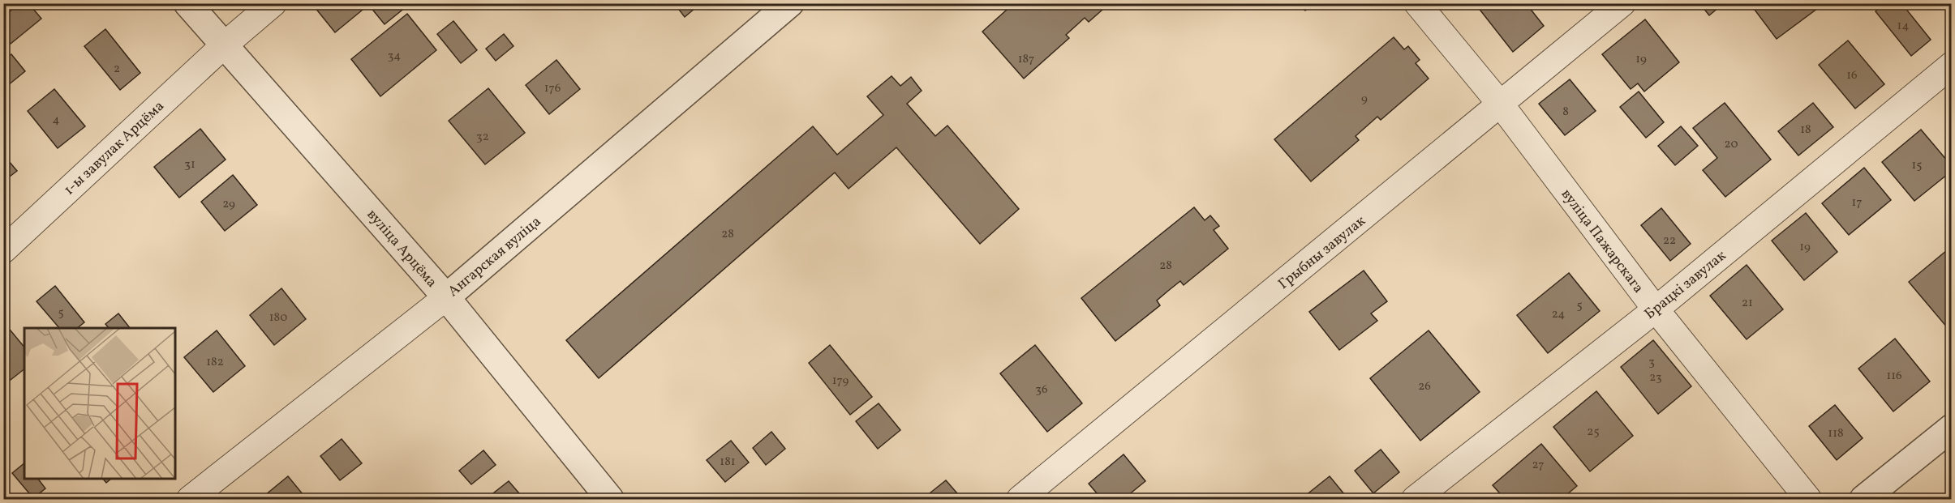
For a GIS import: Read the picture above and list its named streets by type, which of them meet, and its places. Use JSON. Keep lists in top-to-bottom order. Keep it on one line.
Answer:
{"streets":{"street":["1-ы завулак Арцёма","вуліца Пажарскага","вуліца Арцёма","Грыбны завулак","Ангарская вуліца","Брацкі завулак"]},"crossings":[["1-ы завулак Арцёма","вуліца Арцёма"],["вуліца Пажарскага","Грыбны завулак"],["вуліца Пажарскага","Брацкі завулак"],["вуліца Арцёма","Ангарская вуліца"]],"house_numbers":["14","34","187","19","2","16","176","9","8","4","18","32","20","31","15","17","29","28","22","19","28","21","5","5","24","180","182","3","116","23","179","26","36","25","118","181","27"]}
